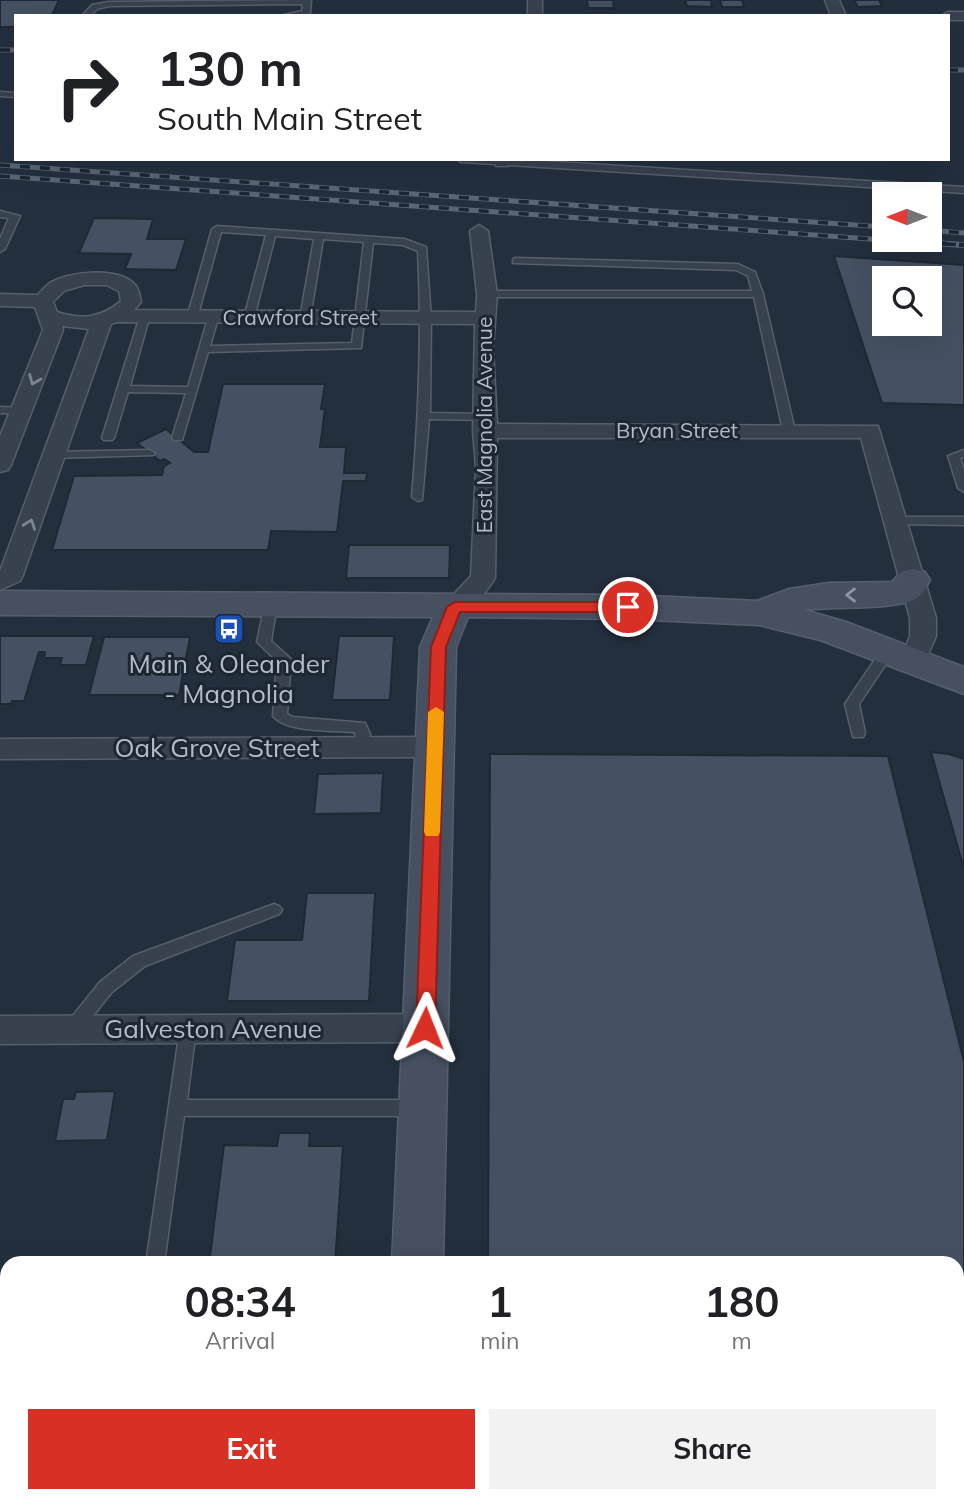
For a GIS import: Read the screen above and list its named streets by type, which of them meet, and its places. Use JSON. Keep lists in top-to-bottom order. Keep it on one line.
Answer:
{"streets":{"street":["Crawford Street","East Magnolia Avenue","Bryan Street","Oak Grove Street","Galveston Avenue"]},"crossings":[["Crawford Street","East Magnolia Avenue"],["East Magnolia Avenue","Bryan Street"]],"places":{"bus stop":["Main & Oleander - Magnolia"]},"north":"left","page":{"turn":["130 m","South Main Street"],"eta":["08:34","Arrival","1","min","180","m"],"buttons":["Exit","Share"]}}
